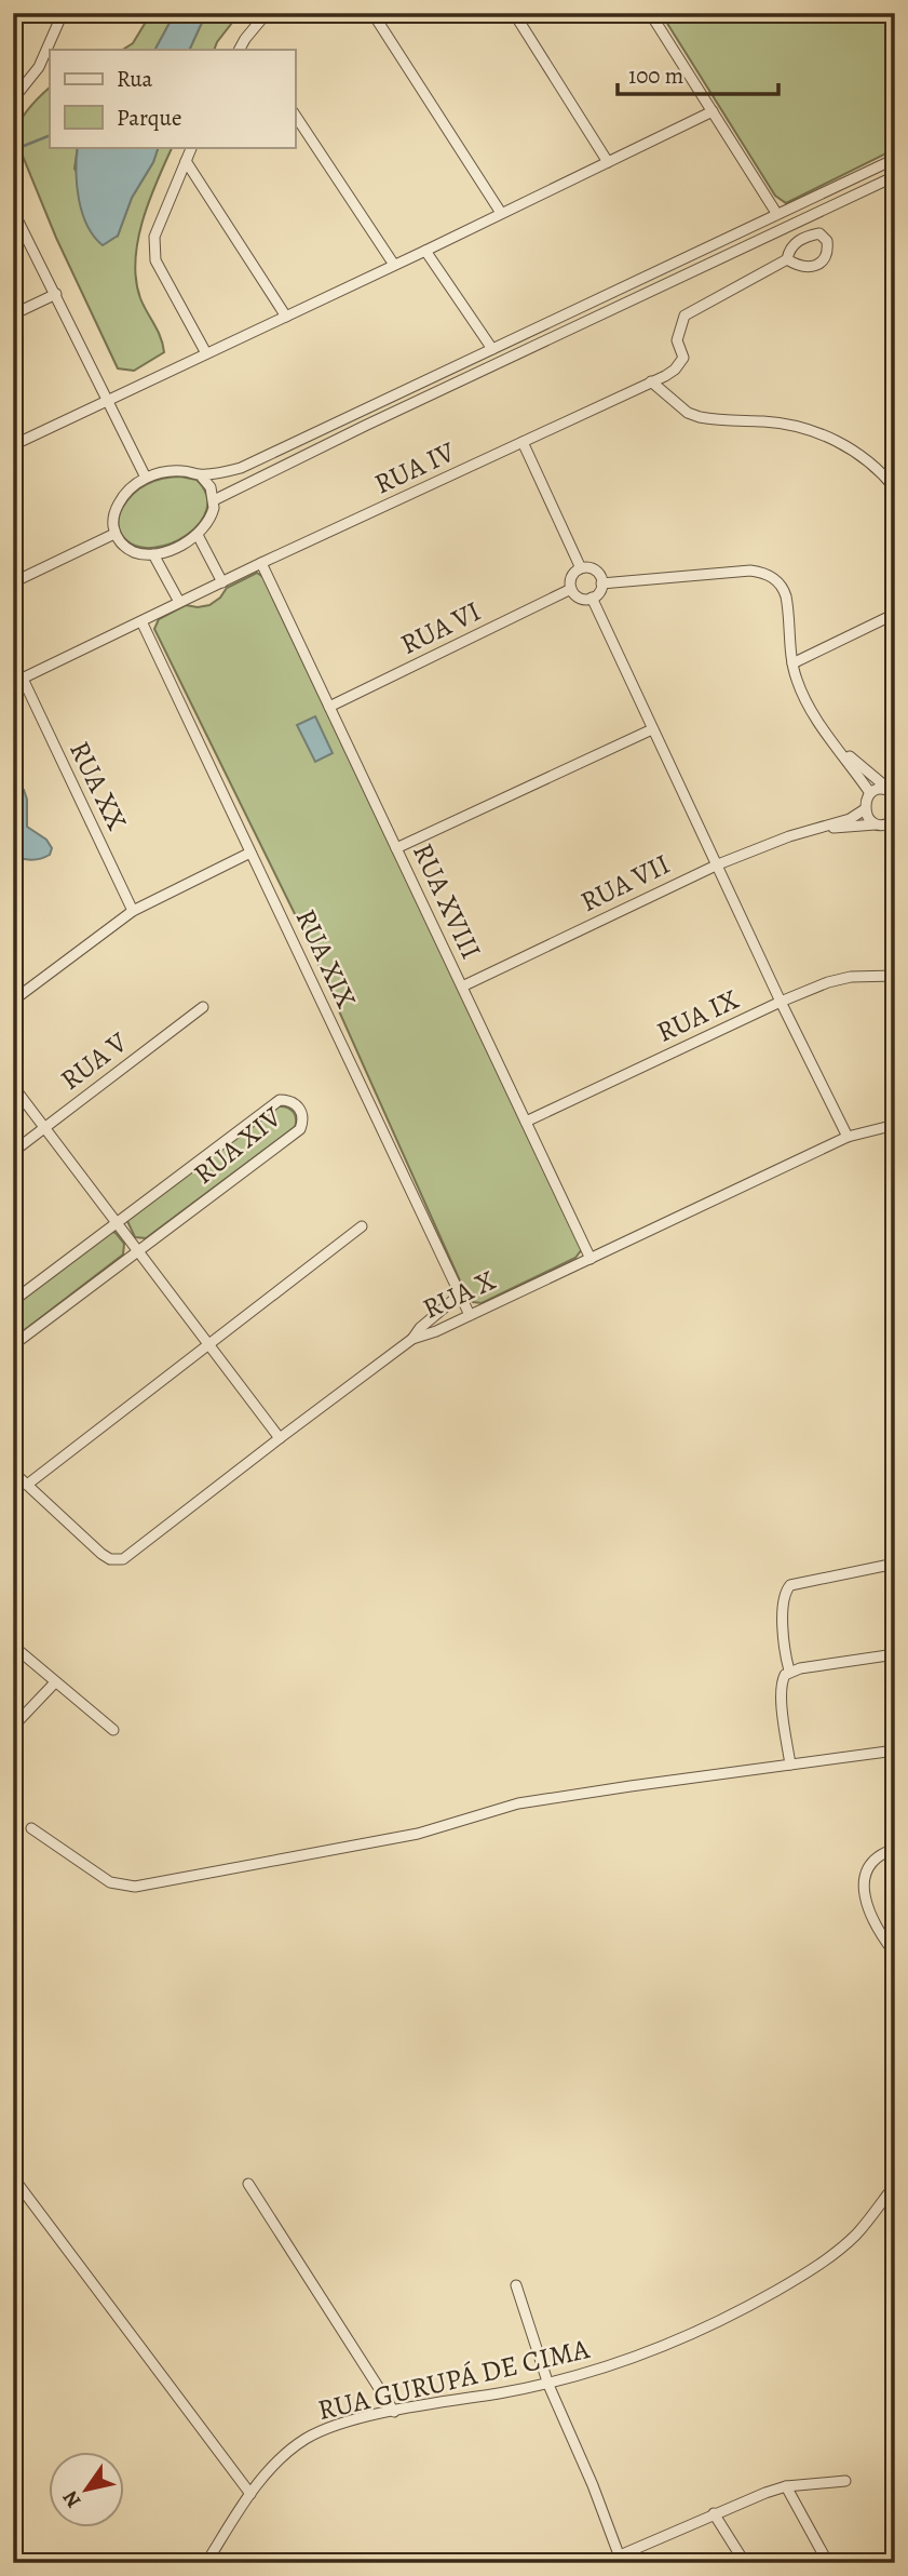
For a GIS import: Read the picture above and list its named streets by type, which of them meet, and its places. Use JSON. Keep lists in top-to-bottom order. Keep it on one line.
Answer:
{"streets":{"street":["RUA IV","RUA VI","RUA XX","RUA VII","RUA XVIII","RUA XIX","RUA IX","RUA V","RUA XIV","RUA X","RUA GURUPÁ DE CIMA"]},"crossings":[["RUA IV","RUA XX"],["RUA IV","RUA XVIII"],["RUA IV","RUA XIX"],["RUA VI","RUA XVIII"],["RUA VII","RUA XVIII"],["RUA XVIII","RUA IX"],["RUA XVIII","RUA X"],["RUA XIX","RUA X"]],"legend":["Rua","Parque"],"scale_bar":"100 m","north":"bottom left"}
